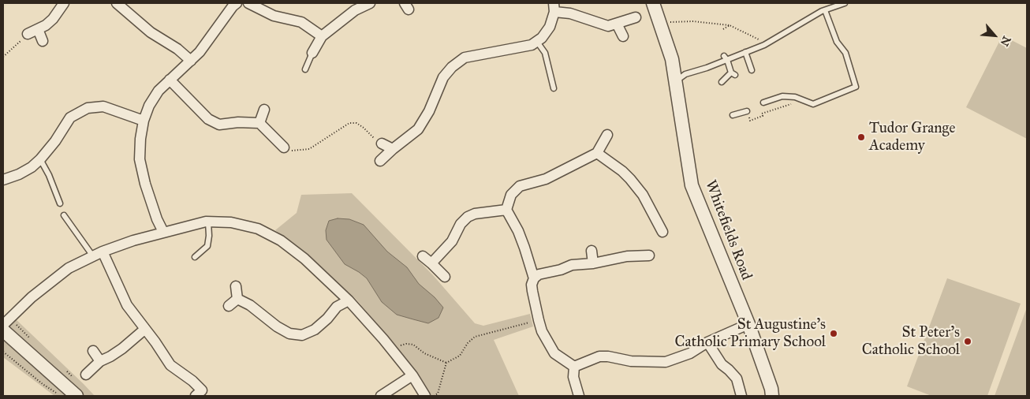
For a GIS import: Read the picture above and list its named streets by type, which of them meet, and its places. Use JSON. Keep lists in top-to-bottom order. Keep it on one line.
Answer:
{"streets":{"street":["Whitefields Road"]},"places":["Tudor Grange Academy","St Augustine's Catholic Primary School","St Peter's Catholic School"],"north":"bottom right"}
